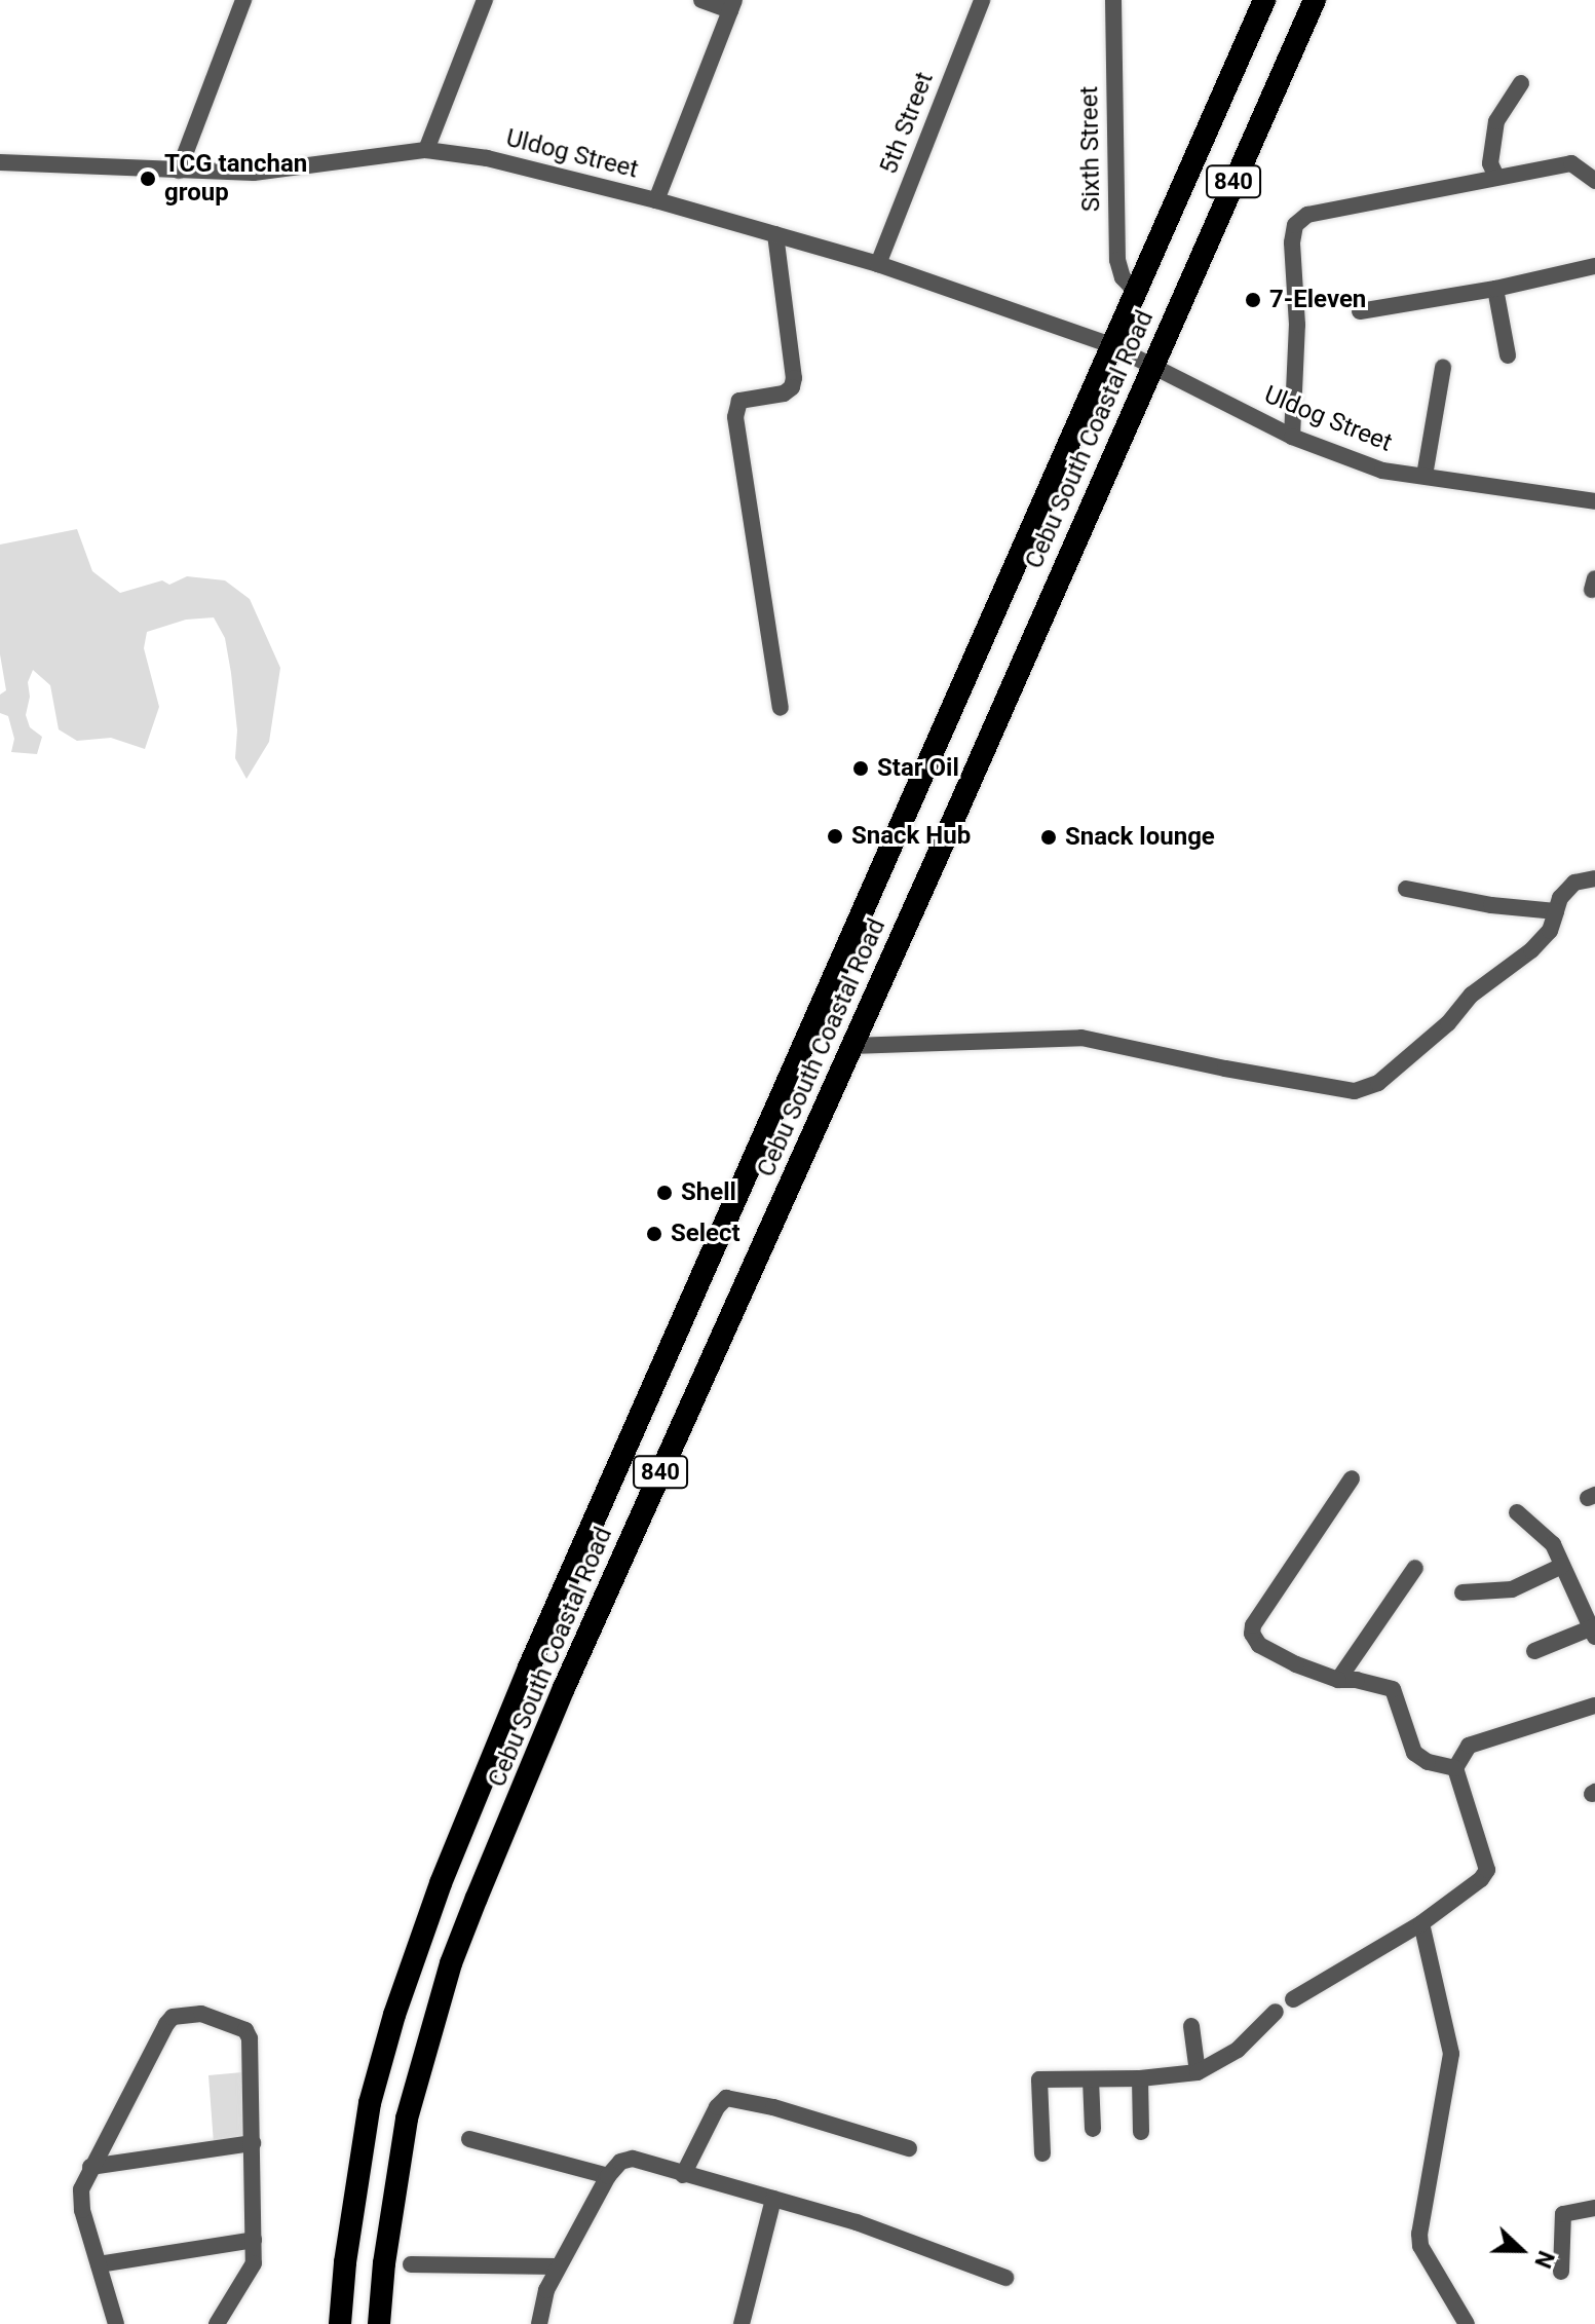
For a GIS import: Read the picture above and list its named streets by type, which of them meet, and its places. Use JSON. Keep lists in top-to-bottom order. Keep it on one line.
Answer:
{"streets":{"highway":["840","Cebu South Coastal Road"],"street":["5th Street","Sixth Street","Uldog Street"]},"crossings":[["5th Street","Uldog Street"],["Sixth Street","Cebu South Coastal Road"],["Uldog Street","Cebu South Coastal Road"]],"places":["TCG tanchan group","7-Eleven","Star Oil","Snack Hub","Snack lounge","Shell","Select"],"north":"right"}
